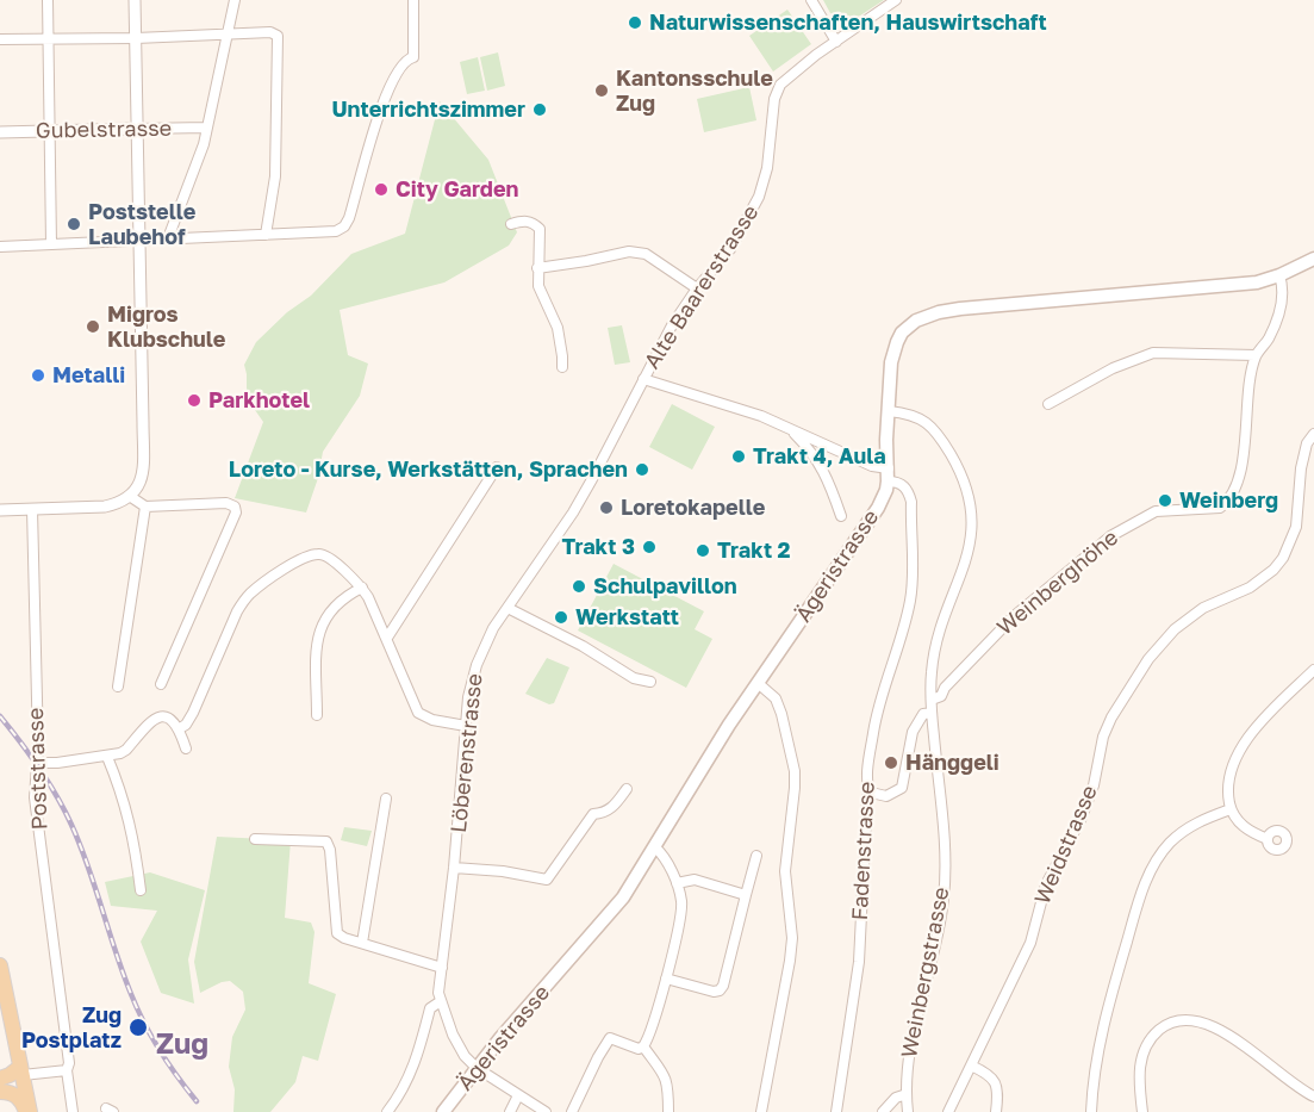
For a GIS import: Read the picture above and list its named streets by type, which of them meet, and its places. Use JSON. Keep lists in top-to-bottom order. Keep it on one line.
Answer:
{"streets":{"main road":["Ägeristrasse"],"street":["Gubelstrasse","Alte Baarerstrasse","Weinberghöhe","Löberenstrasse","Poststrasse","Weidstrasse","Fadenstrasse","Weinbergstrasse"]},"crossings":[["Alte Baarerstrasse","Löberenstrasse"],["Ägeristrasse","Löberenstrasse"],["Ägeristrasse","Fadenstrasse"],["Ägeristrasse","Weinbergstrasse"],["Weinberghöhe","Weinbergstrasse"]],"districts":["Zug"],"places":["Naturwissenschaften, Hauswirtschaft","Kantonsschule Zug","Unterrichtszimmer","City Garden","Poststelle Laubehof","Migros Klubschule","Metalli","Parkhotel","Trakt 4, Aula","Loreto - Kurse, Werkstätten, Sprachen","Weinberg","Loretokapelle","Trakt 3","Trakt 2","Schulpavillon","Werkstatt","Hänggeli","Zug Postplatz"]}
